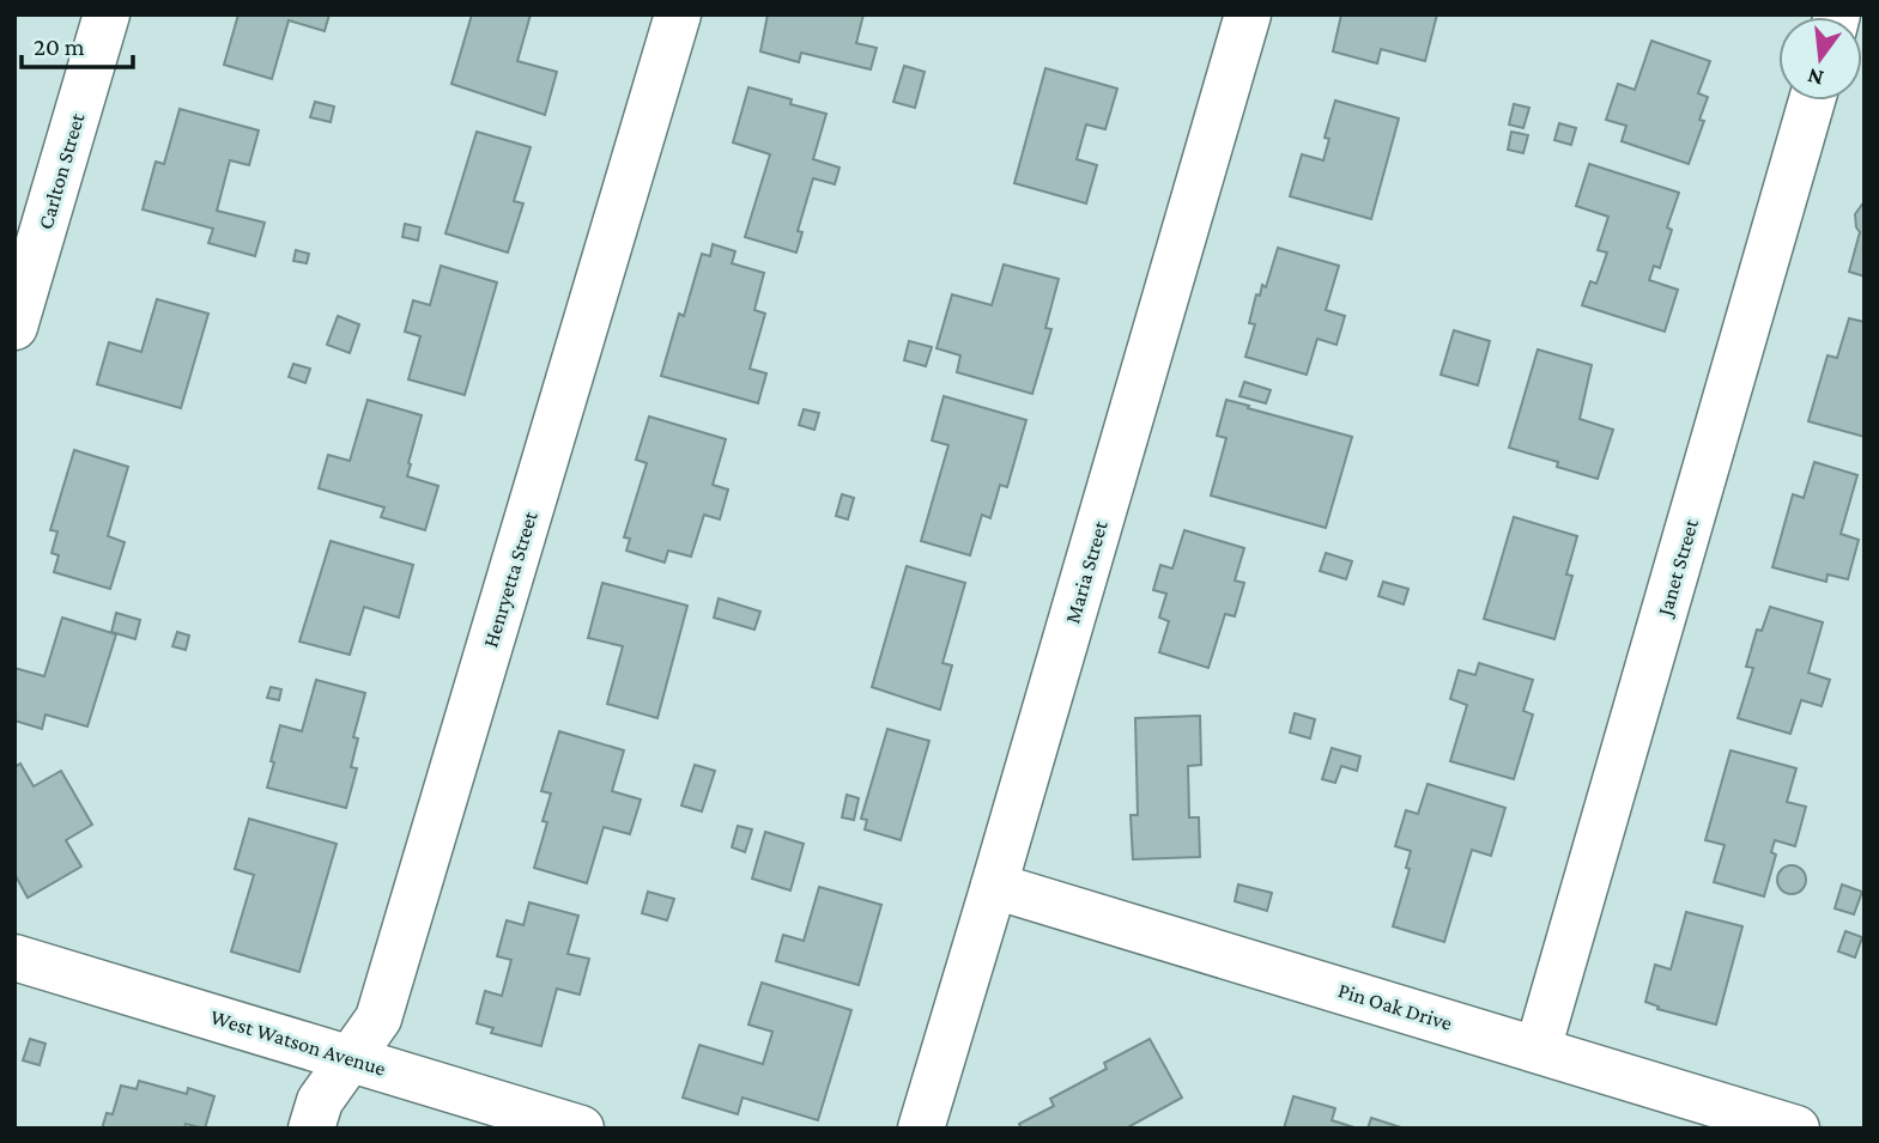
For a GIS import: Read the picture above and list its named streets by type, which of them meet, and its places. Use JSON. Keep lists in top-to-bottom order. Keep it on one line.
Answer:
{"streets":{"street":["Carlton Street","Janet Street","Maria Street","Henryetta Street","Pin Oak Drive","West Watson Avenue"]},"crossings":[["Janet Street","Pin Oak Drive"],["Maria Street","Pin Oak Drive"],["Henryetta Street","West Watson Avenue"]],"scale_bar":"20 m","north":"bottom"}
